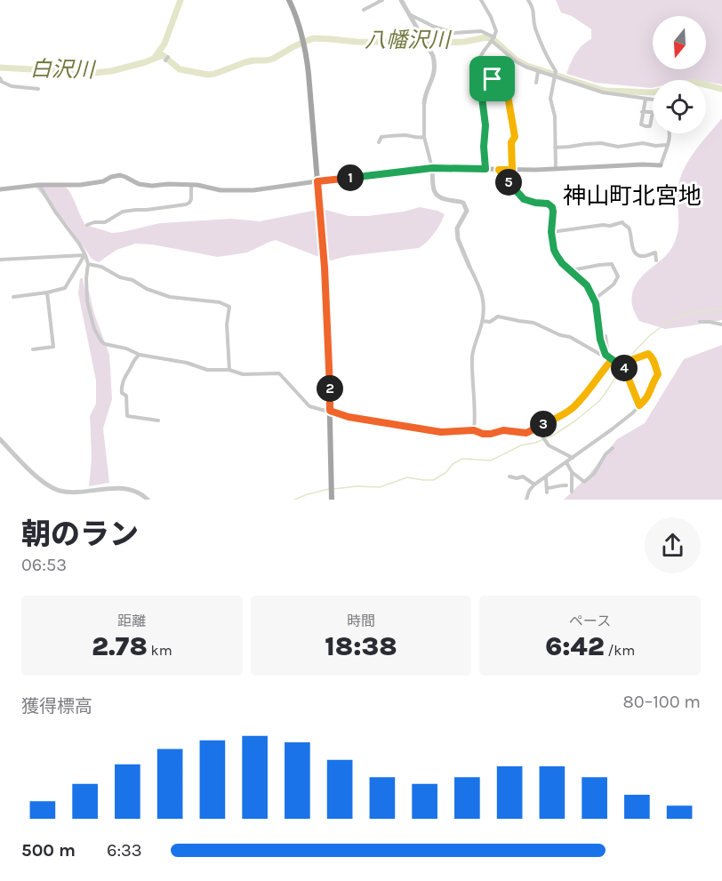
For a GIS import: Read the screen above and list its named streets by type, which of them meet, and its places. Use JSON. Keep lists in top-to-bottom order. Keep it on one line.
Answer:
{"districts":["神山町北宮地"],"water":["八幡沢川","白沢川"],"north":"bottom","page":{"pins":["1","5","4","2","3"],"heading":["朝のラン","06:53"],"stats":[["距離","2.78 km"],["時間","18:38"],["ペース","6:42 /km"]],"chart":["獲得標高","80–100 m"],"list":[{"name":"500 m","note":"6:33"}]}}
